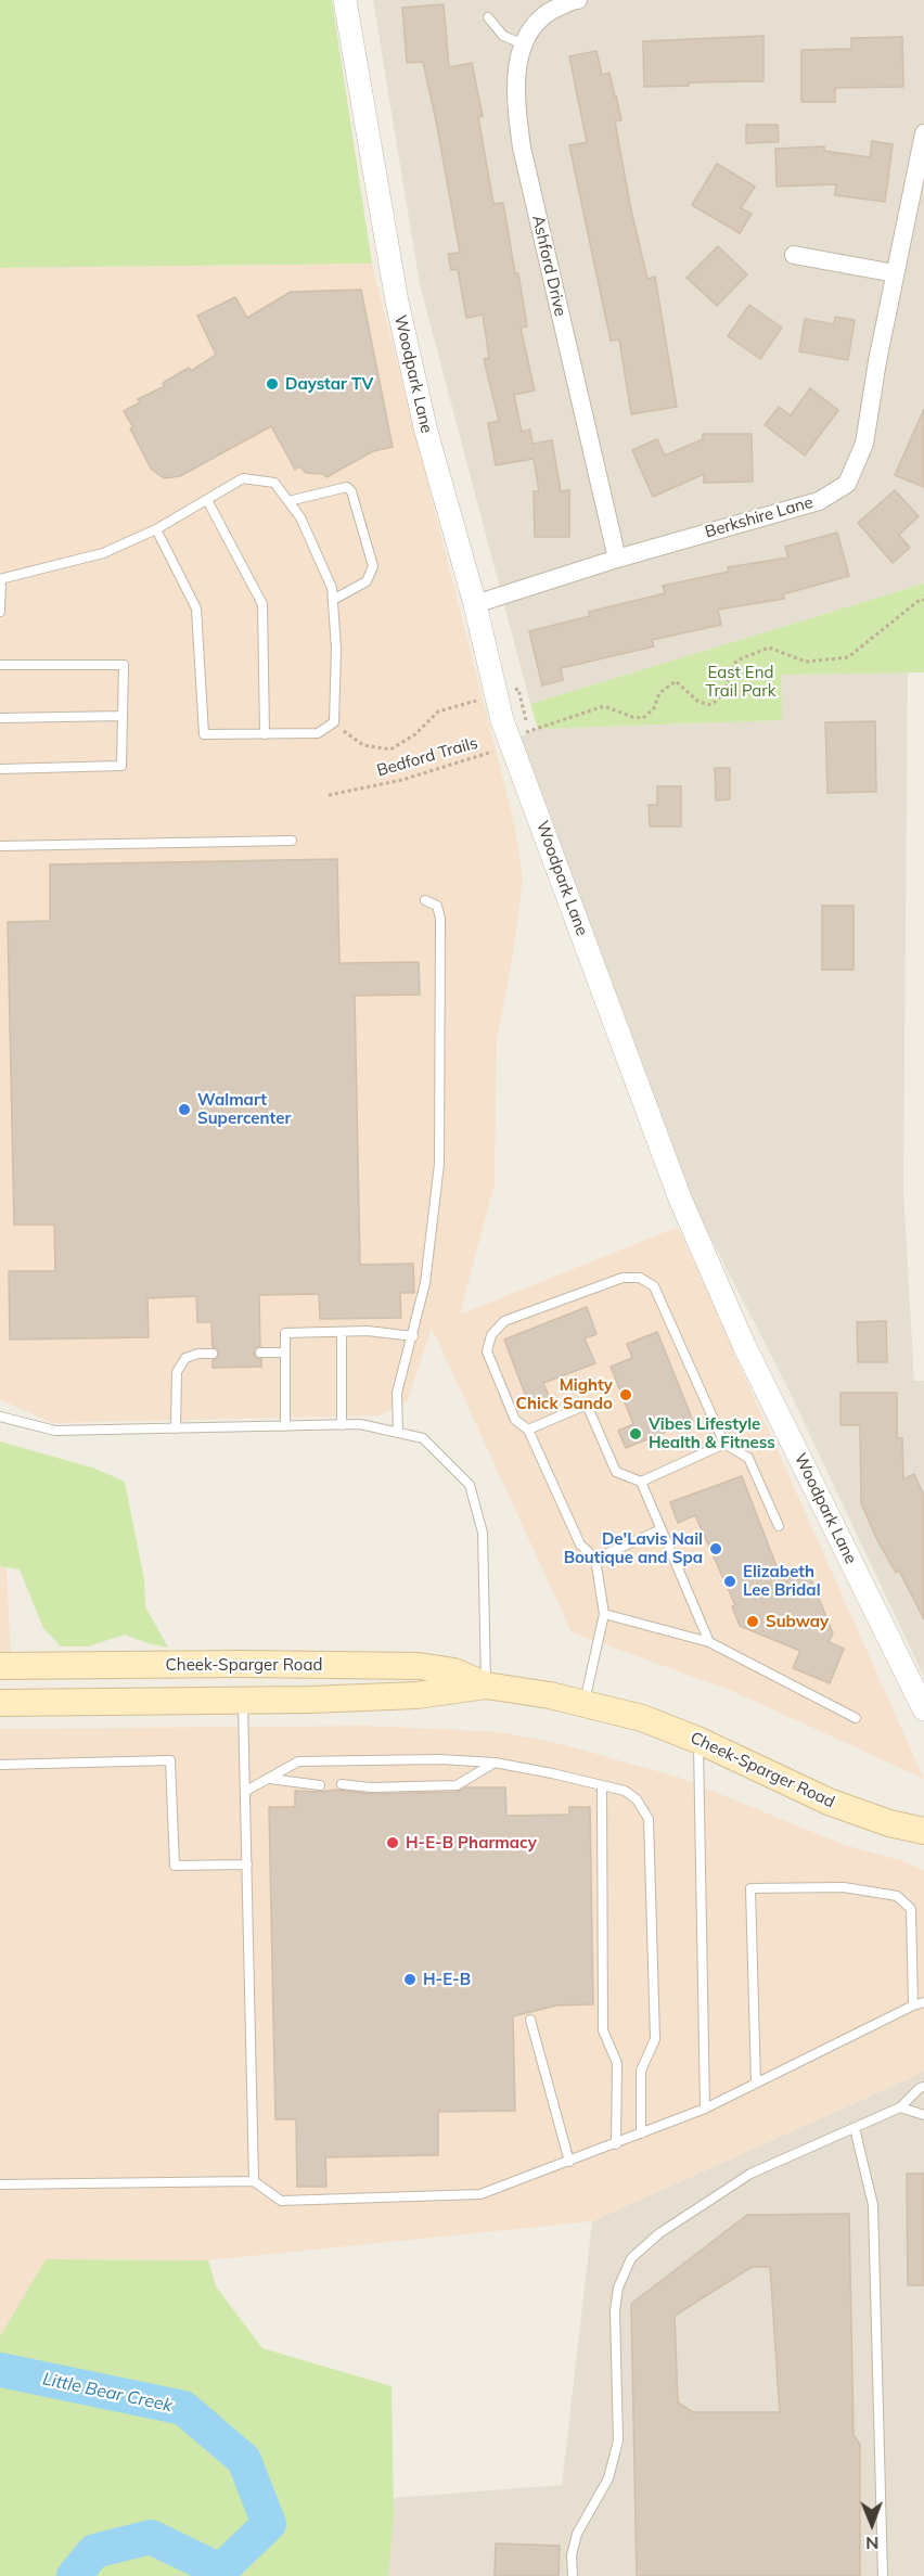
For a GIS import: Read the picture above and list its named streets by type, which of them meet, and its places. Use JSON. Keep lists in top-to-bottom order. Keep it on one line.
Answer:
{"streets":{"main road":["Cheek-Sparger Road"],"street":["Ashford Drive","Woodpark Lane","Berkshire Lane"],"path":["Bedford Trails"]},"crossings":[["Ashford Drive","Berkshire Lane"],["Woodpark Lane","Berkshire Lane"],["Woodpark Lane","Bedford Trails"]],"water":["Little Bear Creek"],"parks":["East End Trail Park"],"places":["Daystar TV","Walmart Supercenter","Mighty Chick Sando","Vibes Lifestyle Health & Fitness","De'Lavis Nail Boutique and Spa","Elizabeth Lee Bridal","Subway","H-E-B Pharmacy","H-E-B"],"north":"bottom"}
